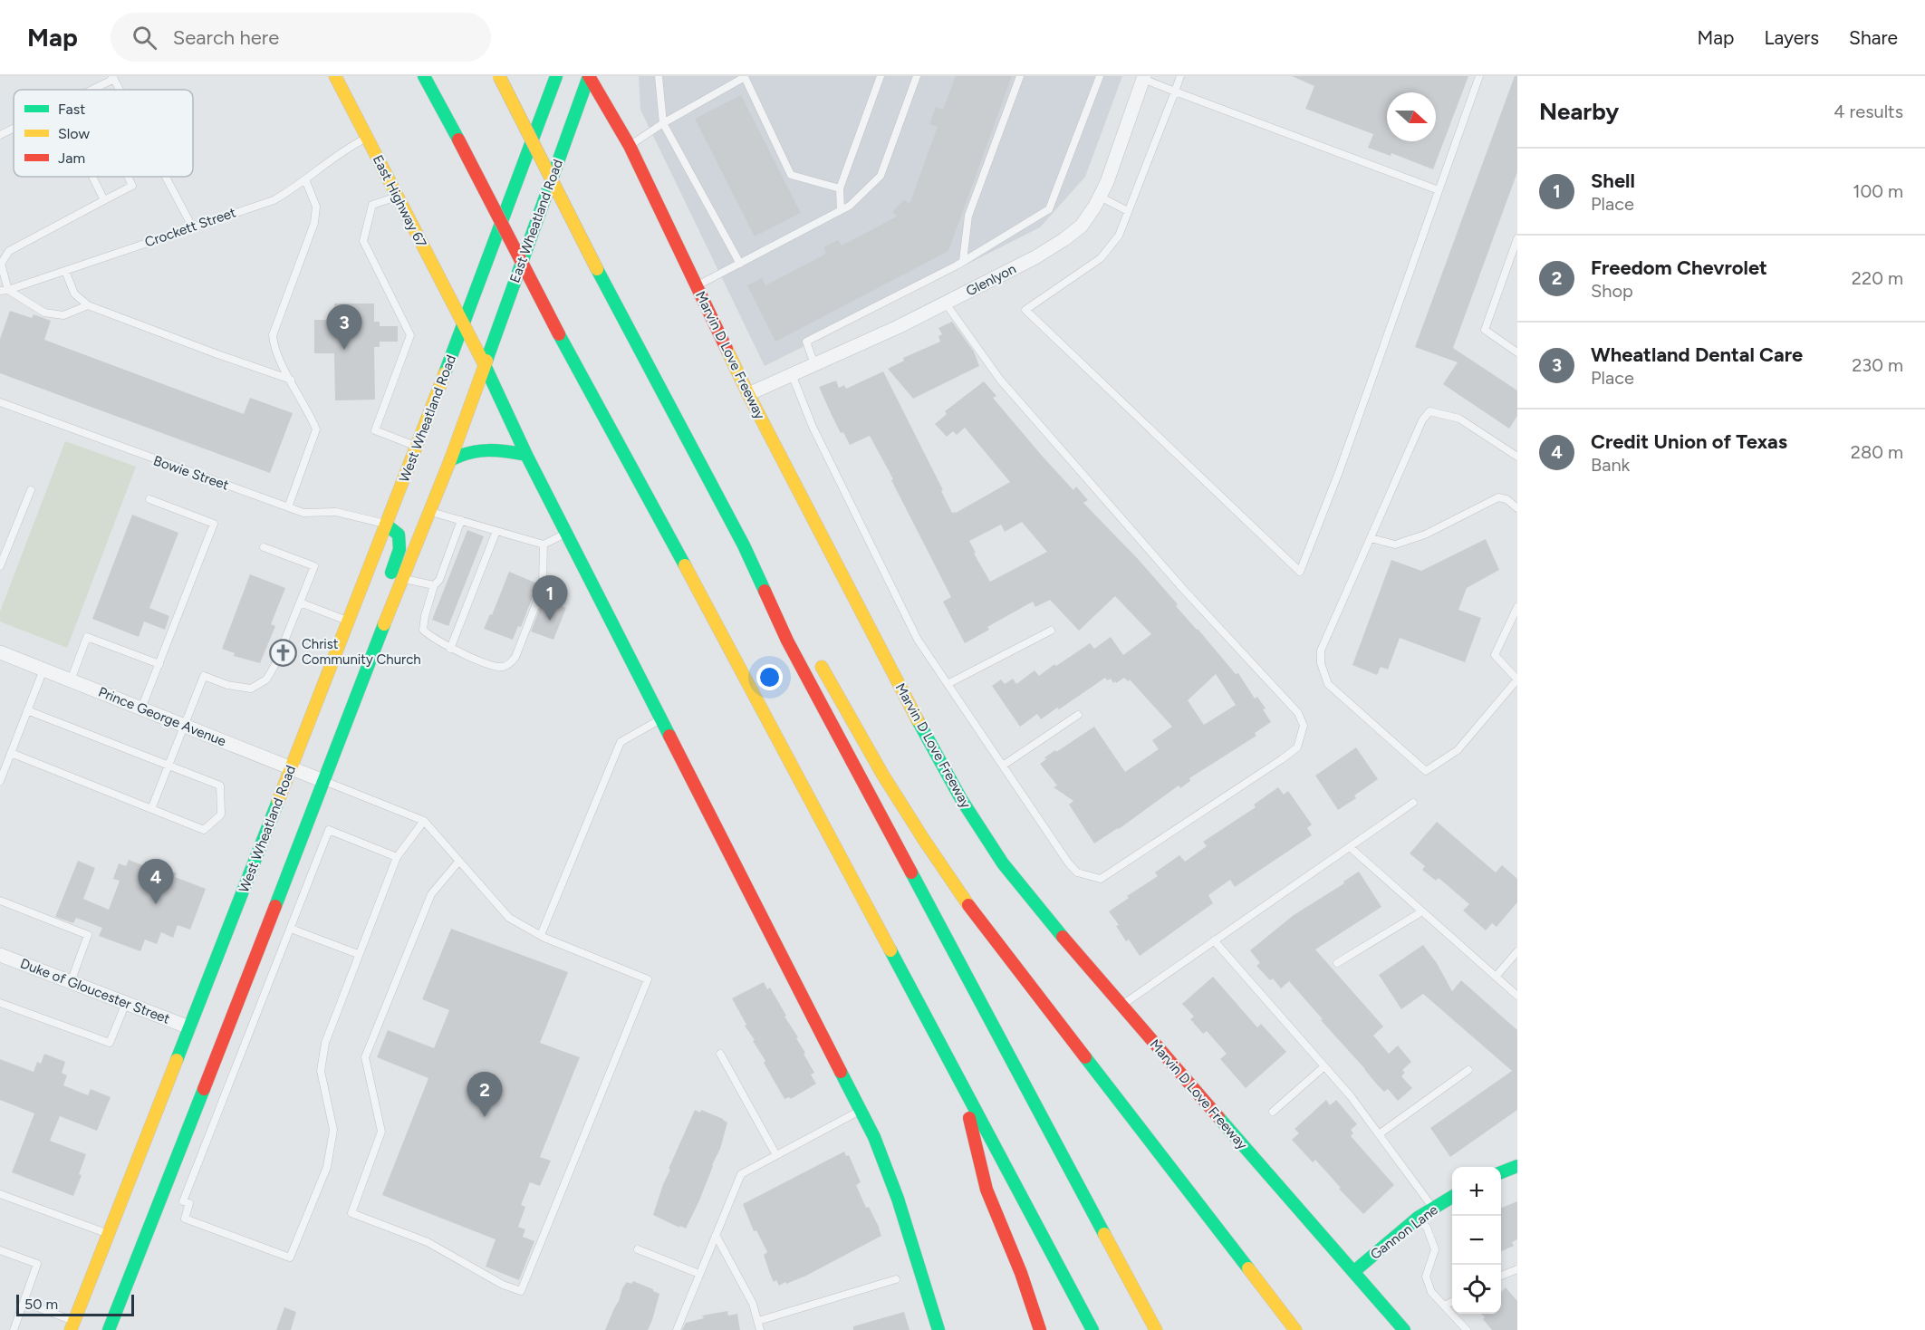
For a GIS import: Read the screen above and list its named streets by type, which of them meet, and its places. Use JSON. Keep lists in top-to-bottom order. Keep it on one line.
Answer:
{"streets":{"main road":["East Highway 67","East Wheatland Road","Marvin D Love Freeway","West Wheatland Road","Gannon Lane"],"street":["Glenlyon","Prince George Avenue","Duke of Gloucester Street"],"lane":["Crockett Street","Bowie Street"]},"crossings":[["East Highway 67","Crockett Street"],["East Highway 67","West Wheatland Road"],["East Wheatland Road","Marvin D Love Freeway"],["Glenlyon","Marvin D Love Freeway"],["Marvin D Love Freeway","Gannon Lane"],["West Wheatland Road","Bowie Street"],["West Wheatland Road","Prince George Avenue"],["West Wheatland Road","Duke of Gloucester Street"]],"places":{"church":["Christ Community Church"]},"legend":["Fast","Slow","Jam"],"scale_bar":"50 m","north":"right","page":{"header":"Map","search":"Search here","nav":["Map","Layers","Share"],"heading":["Nearby","4 results"],"list":[{"mark":"1","name":"Shell","note":"Place","value":"100 m"},{"mark":"2","name":"Freedom Chevrolet","note":"Shop","value":"220 m"},{"mark":"3","name":"Wheatland Dental Care","note":"Place","value":"230 m"},{"mark":"4","name":"Credit Union of Texas","note":"Bank","value":"280 m"}],"pins":["3","1","4","2"],"map_buttons":["+","−"],"scale":"50 m"}}
